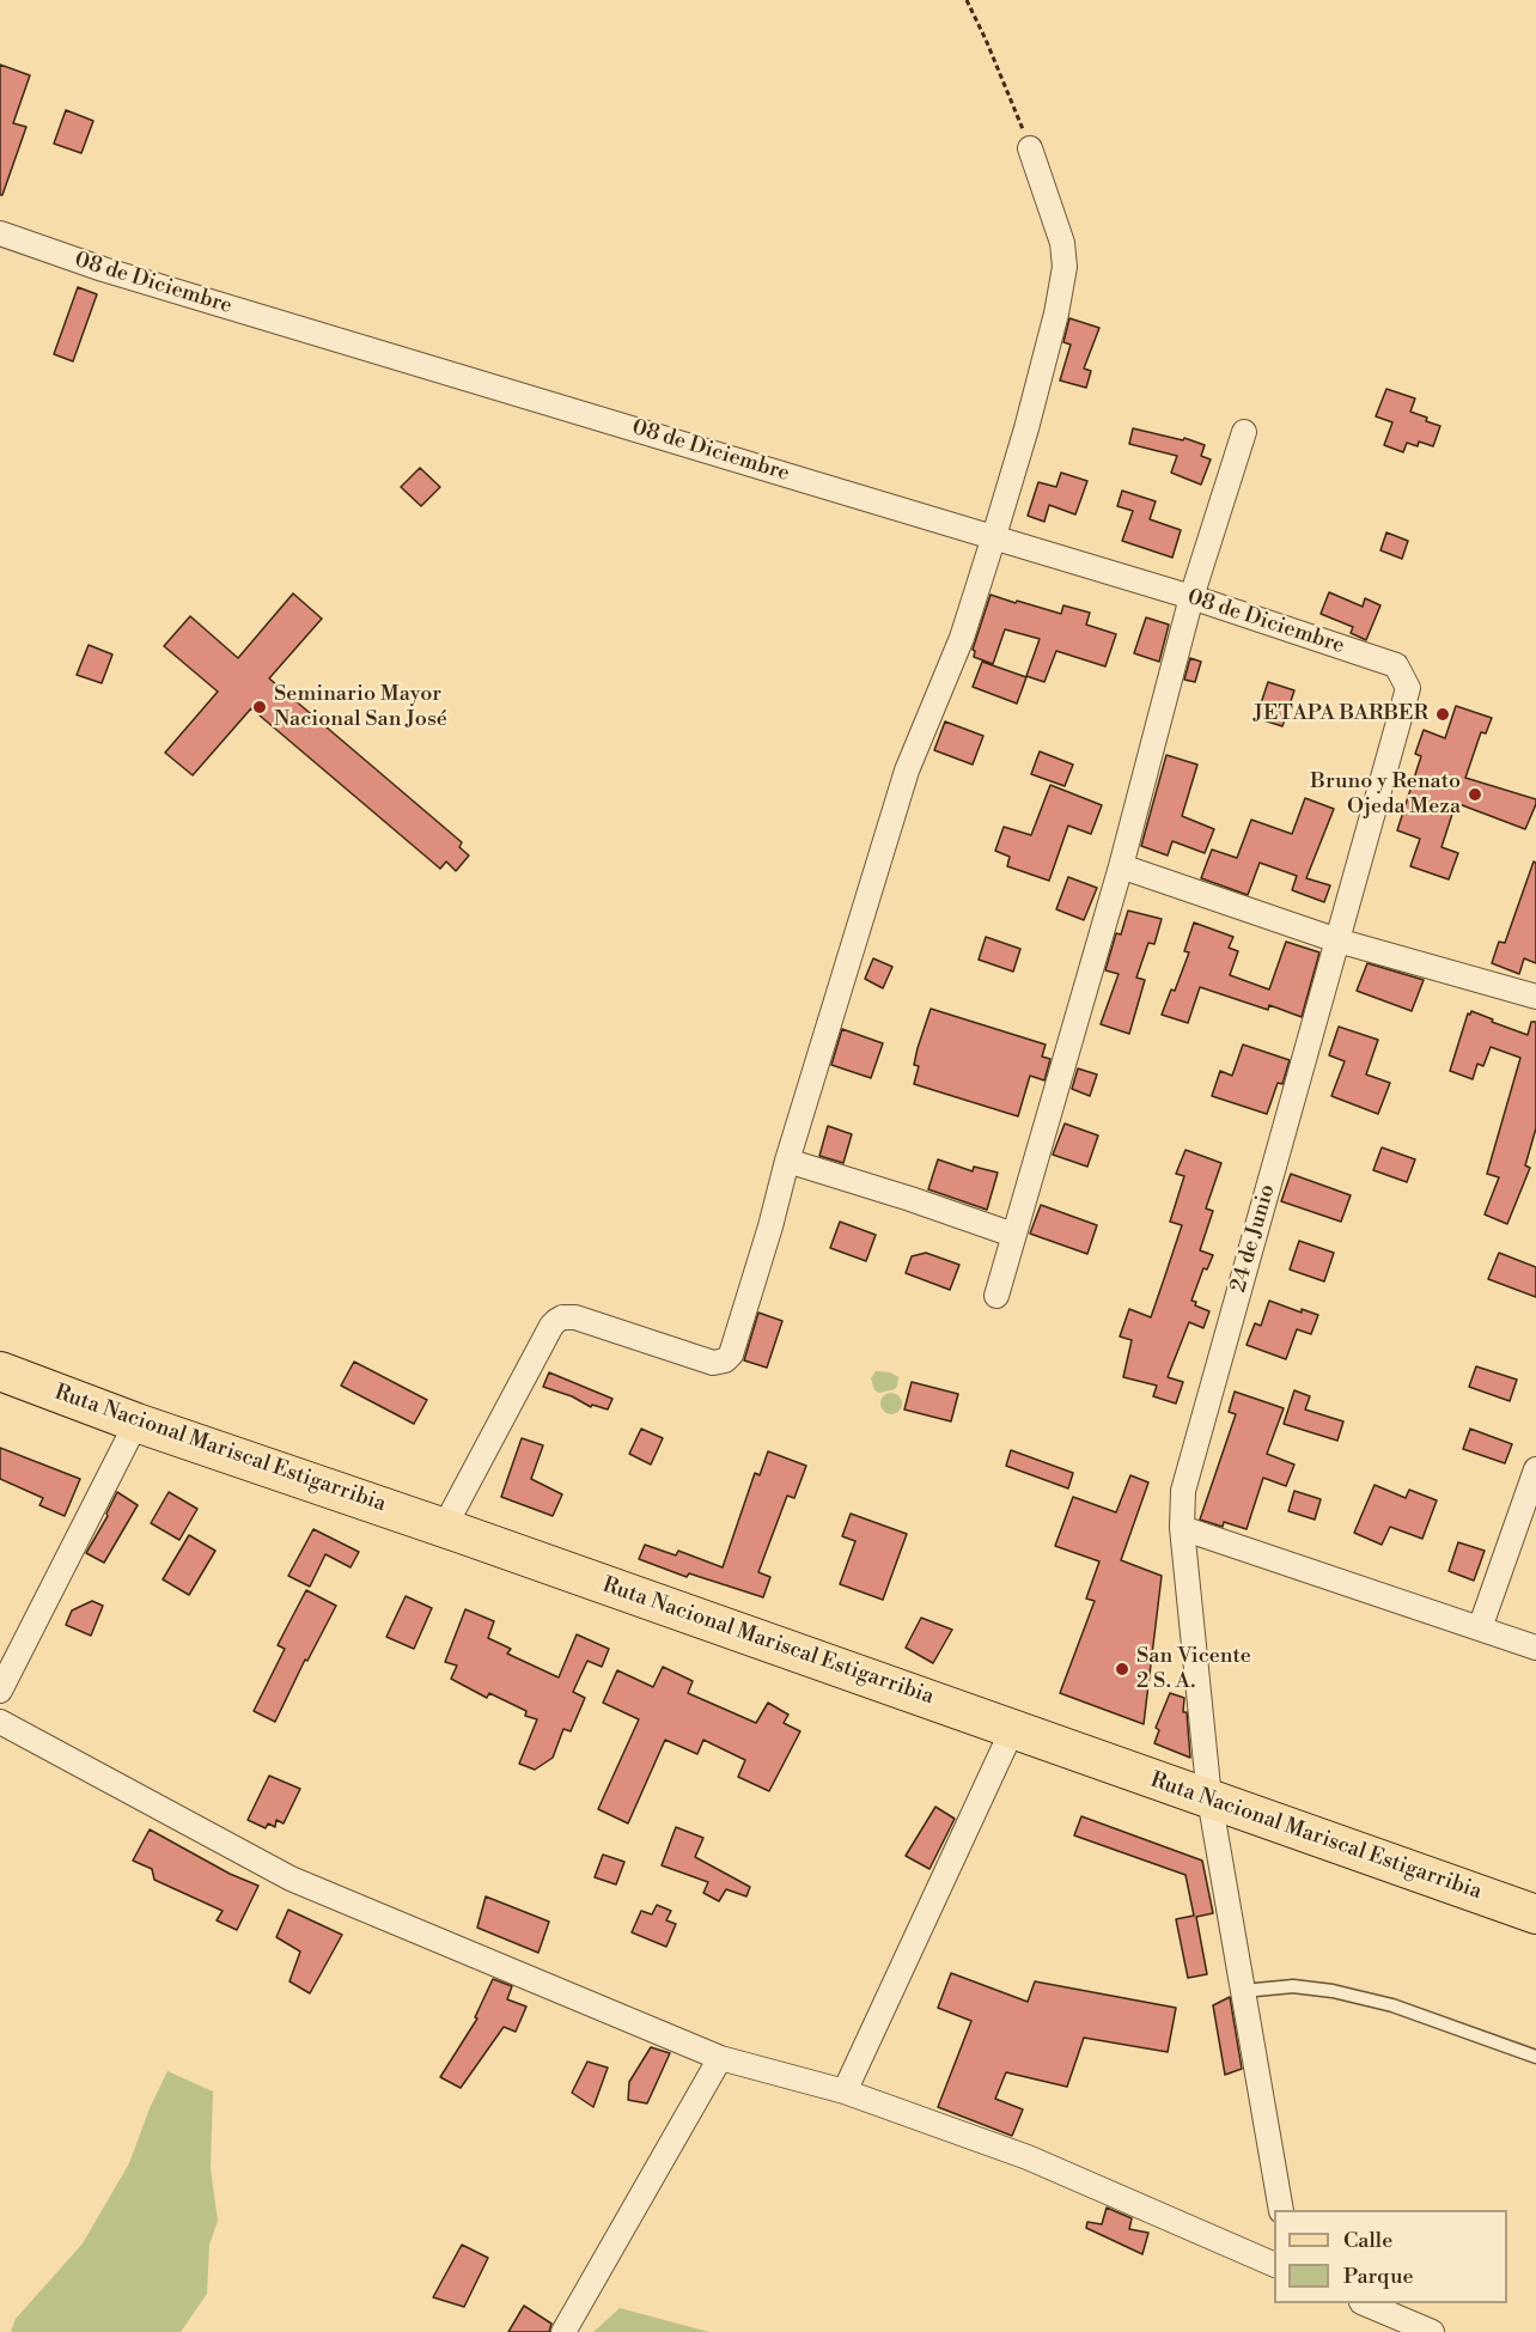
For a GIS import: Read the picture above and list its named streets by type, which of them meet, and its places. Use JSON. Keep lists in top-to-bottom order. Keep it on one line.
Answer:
{"streets":{"main road":["Ruta Nacional Mariscal Estigarribia"],"street":["08 de Diciembre","24 de Junio"]},"crossings":[["08 de Diciembre","24 de Junio"],["24 de Junio","Ruta Nacional Mariscal Estigarribia"]],"places":["Seminario Mayor Nacional San José","JETAPA BARBER","Bruno y Renato Ojeda Meza","San Vicente 2 S. A."],"legend":["Calle","Parque"]}
